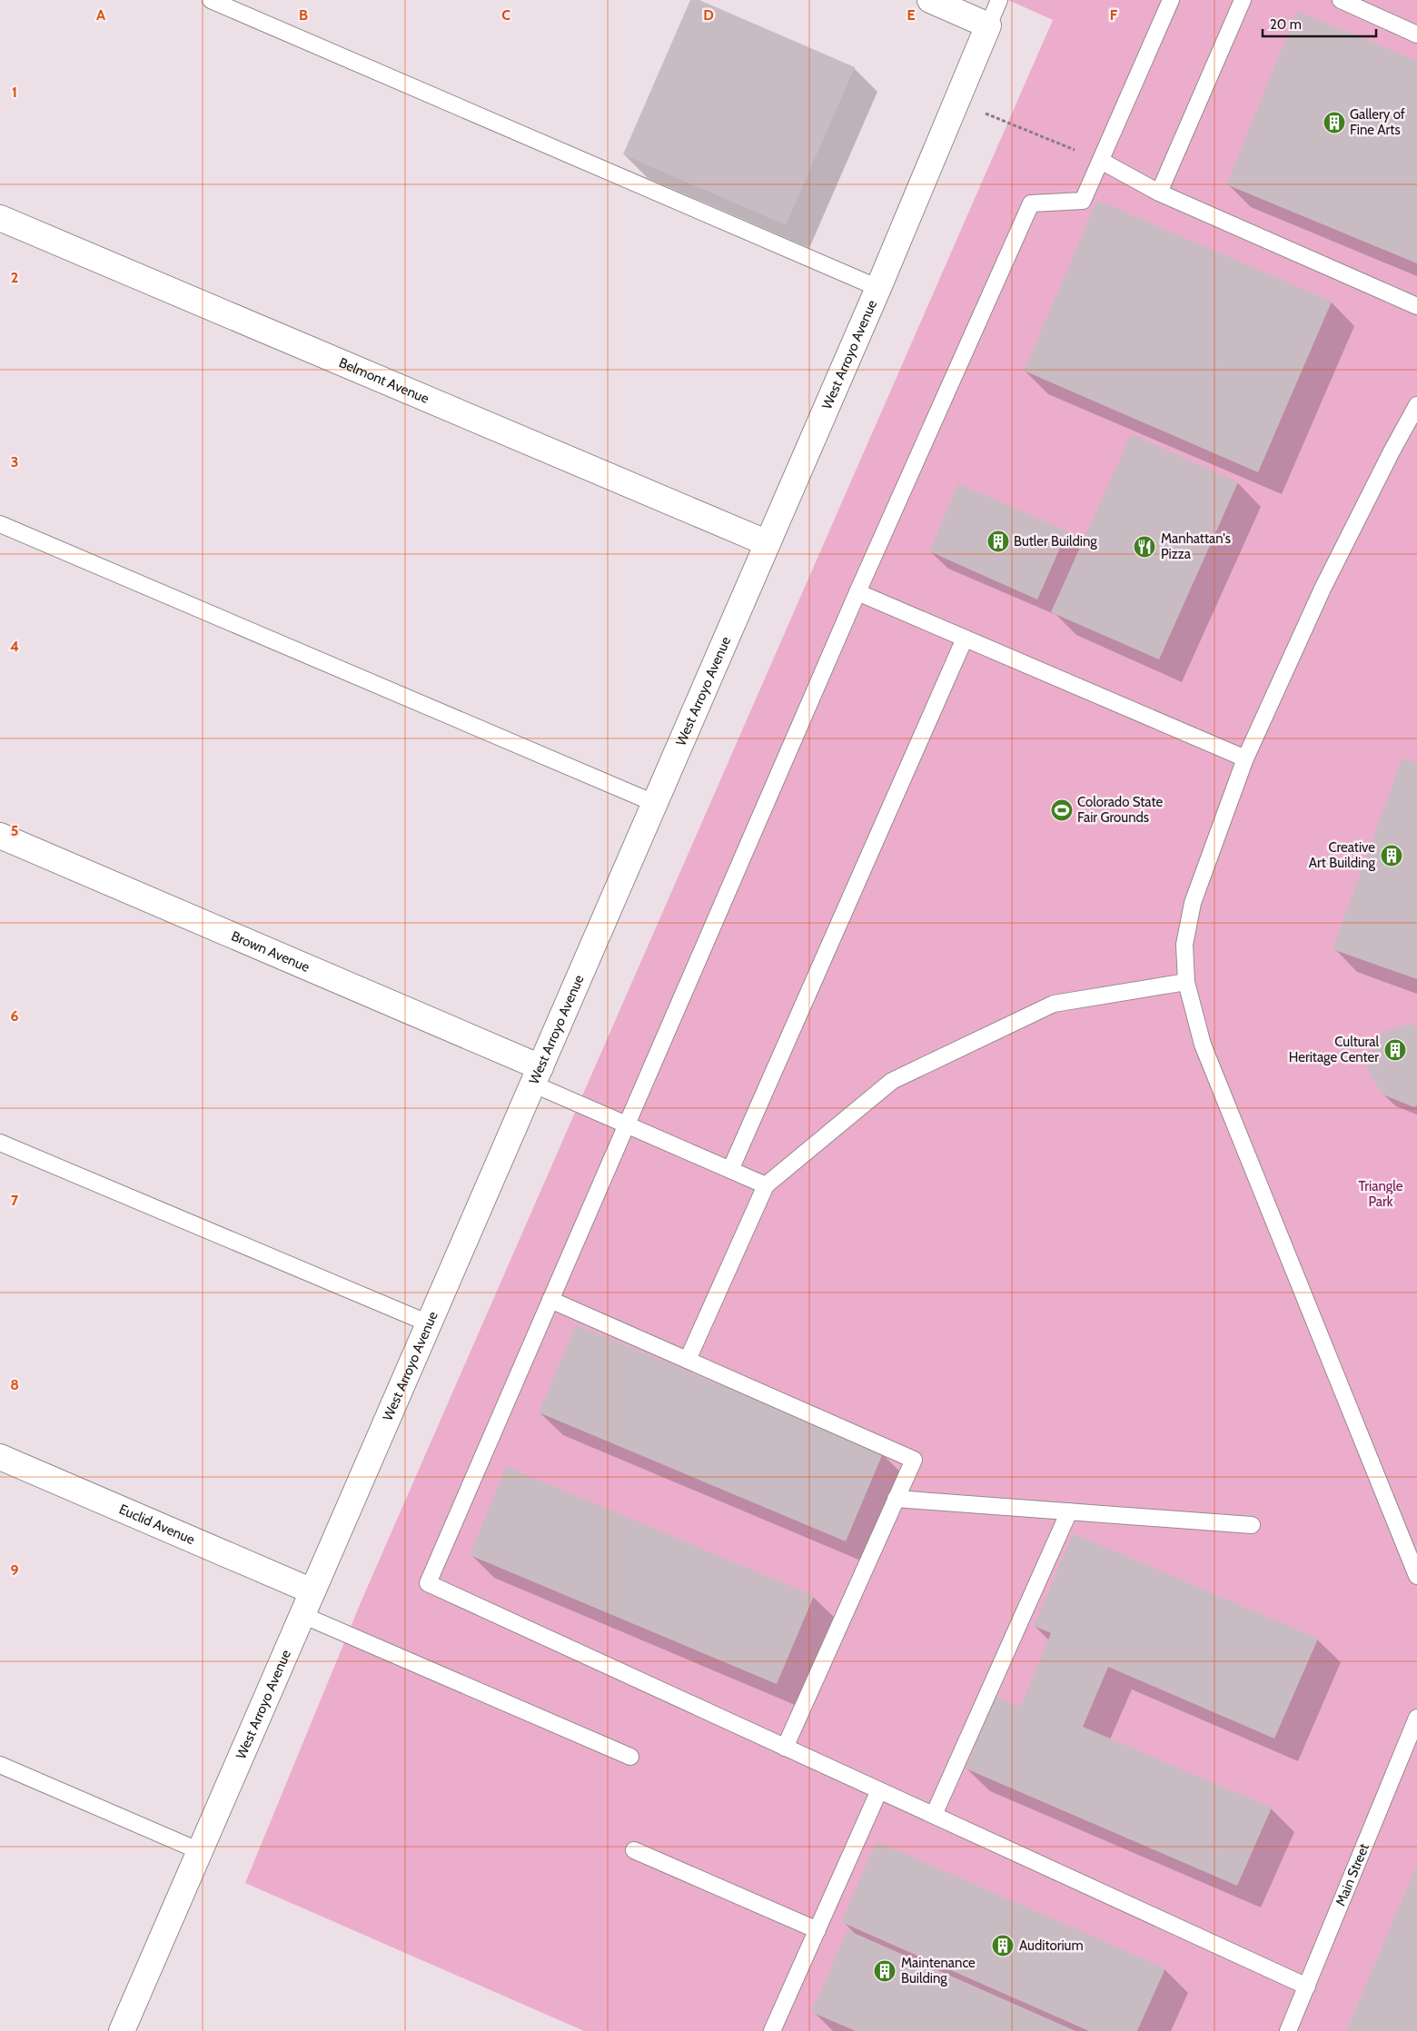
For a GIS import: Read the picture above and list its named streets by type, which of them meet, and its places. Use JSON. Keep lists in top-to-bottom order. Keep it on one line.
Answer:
{"streets":{"street":["West Arroyo Avenue","Belmont Avenue","Brown Avenue","Euclid Avenue"],"lane":["Main Street"]},"crossings":[["West Arroyo Avenue","Belmont Avenue"],["West Arroyo Avenue","Brown Avenue"],["West Arroyo Avenue","Euclid Avenue"]],"parks":["Triangle Park"],"places":{"building":["Gallery of Fine Arts","Butler Building","Creative Art Building","Cultural Heritage Center","Auditorium","Maintenance Building"],"restaurant":["Manhattan's Pizza"],"sports":["Colorado State Fair Grounds"]},"scale_bar":"20 m","grid":{"columns":["A","B","C","D","E","F"],"rows":["1","2","3","4","5","6","7","8","9"]}}
